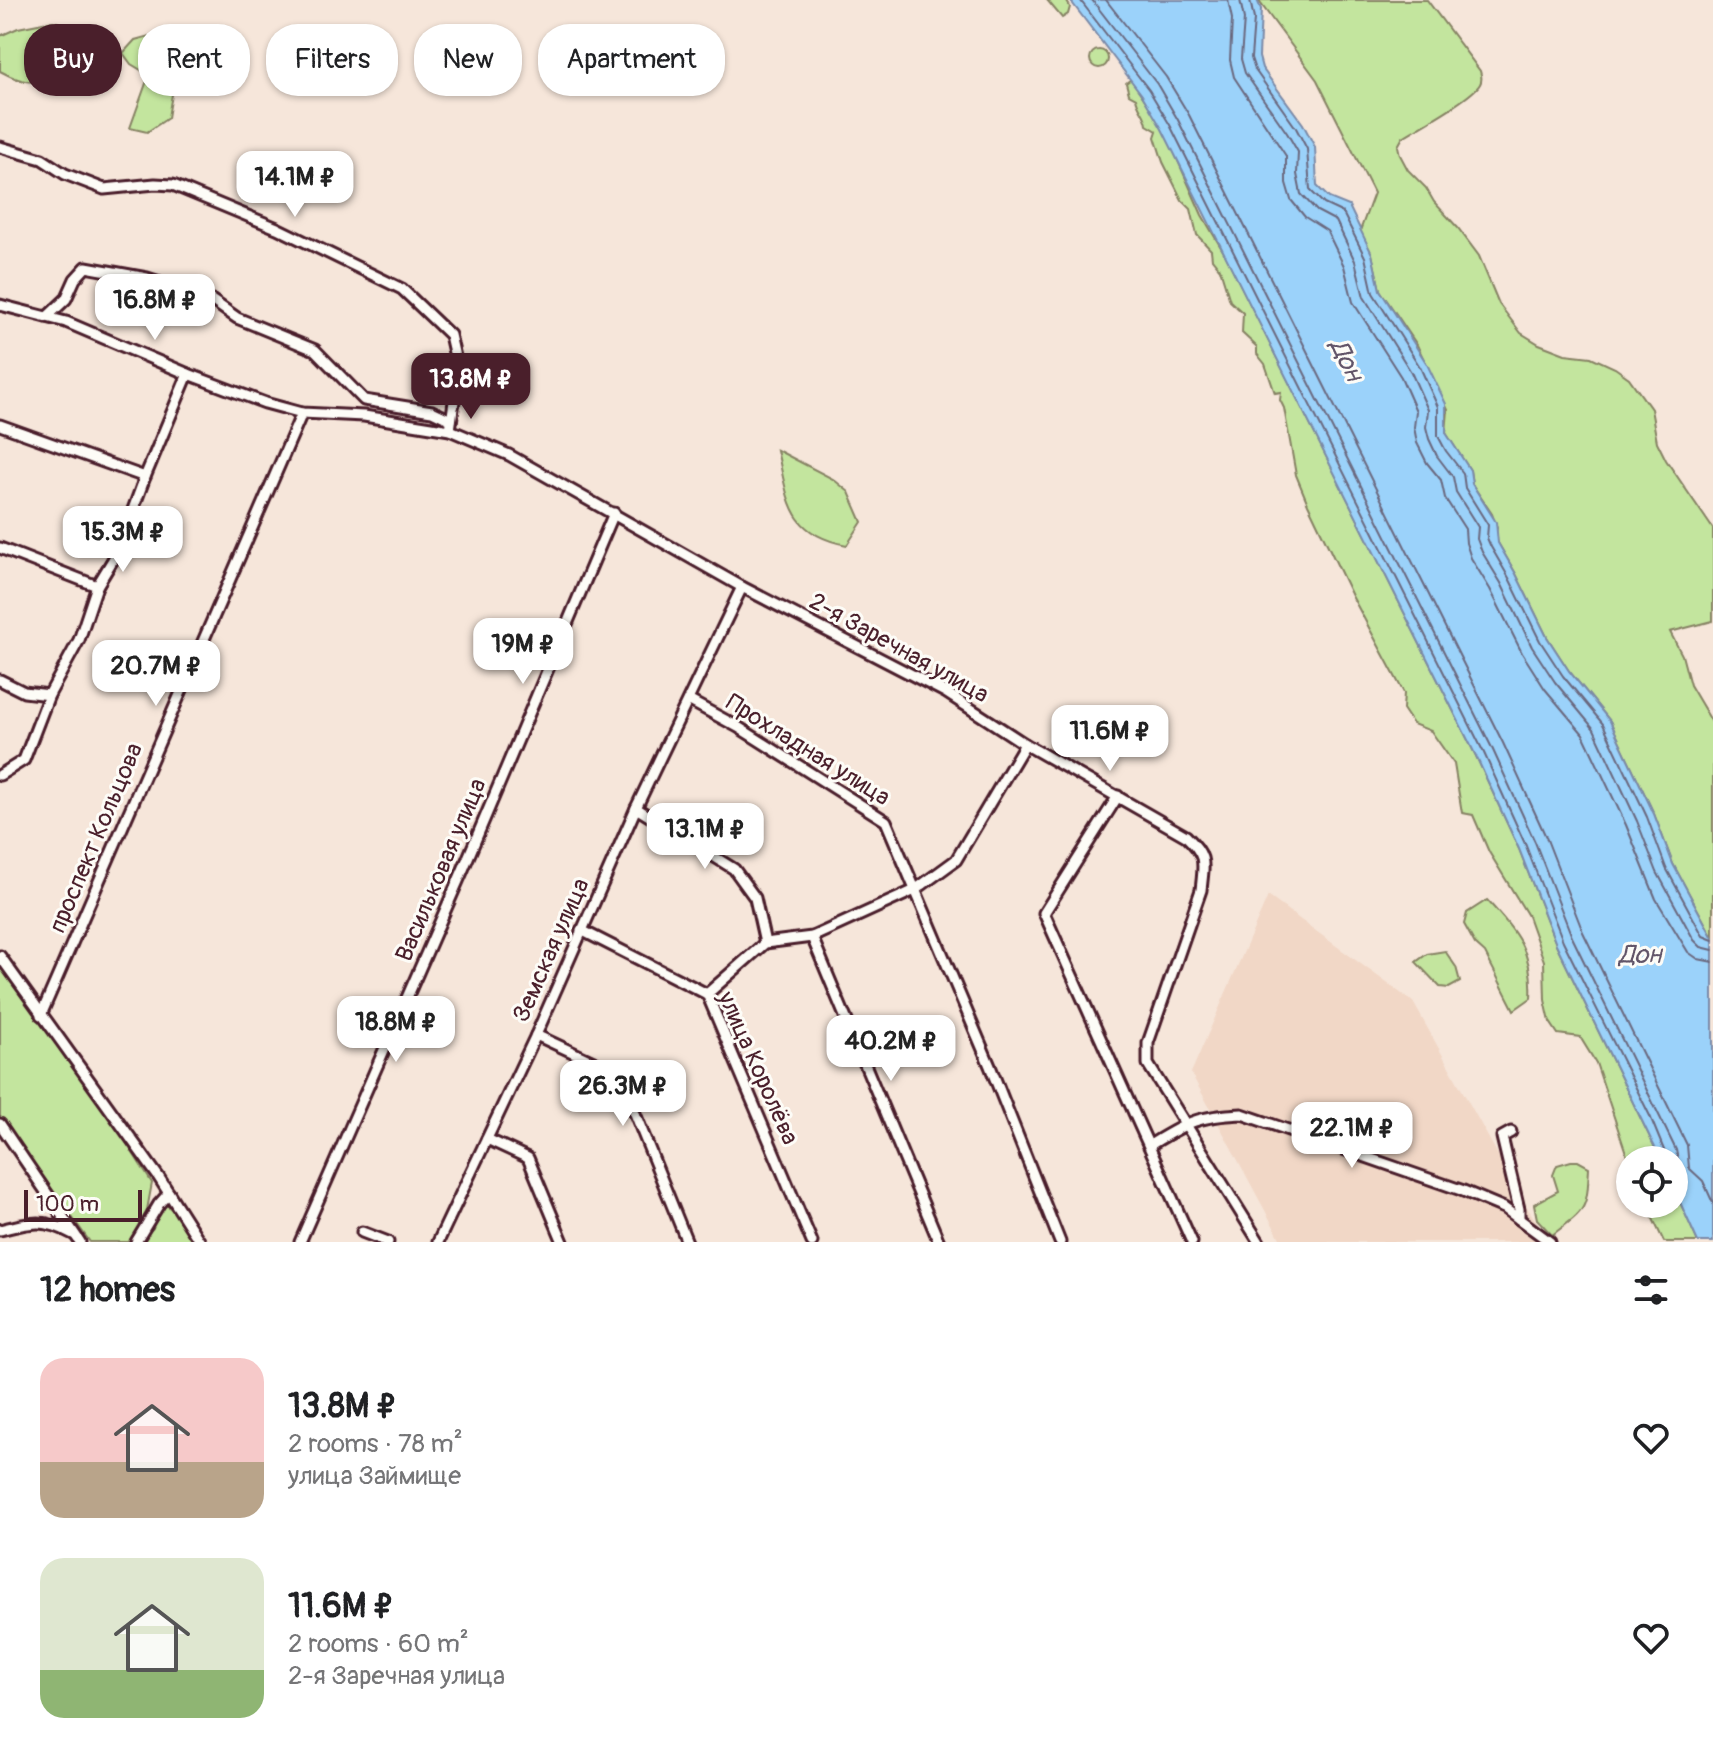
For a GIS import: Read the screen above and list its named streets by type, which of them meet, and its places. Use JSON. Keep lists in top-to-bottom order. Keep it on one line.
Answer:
{"streets":{"street":["2-я Заречная улица","Прохладная улица","проспект Кольцова","Васильковая улица","Земская улица","улица Королёва"]},"crossings":[["2-я Заречная улица","Васильковая улица"],["2-я Заречная улица","Земская улица"],["Прохладная улица","Земская улица"],["Земская улица","улица Королёва"]],"water":["Дон"],"scale_bar":"100 m","page":{"chip":["Buy","Rent","Filters","New","Apartment"],"price":["14.1M ₽","16.8M ₽","13.8M ₽","15.3M ₽","19M ₽","20.7M ₽","11.6M ₽","13.1M ₽","18.8M ₽","40.2M ₽","26.3M ₽","22.1M ₽"],"scale":"100 m","heading":"12 homes","list":[{"name":"13.8M ₽","note":"2 rooms · 78 m² · улица Займище"},{"name":"11.6M ₽","note":"2 rooms · 60 m² · 2-я Заречная улица"}]}}
